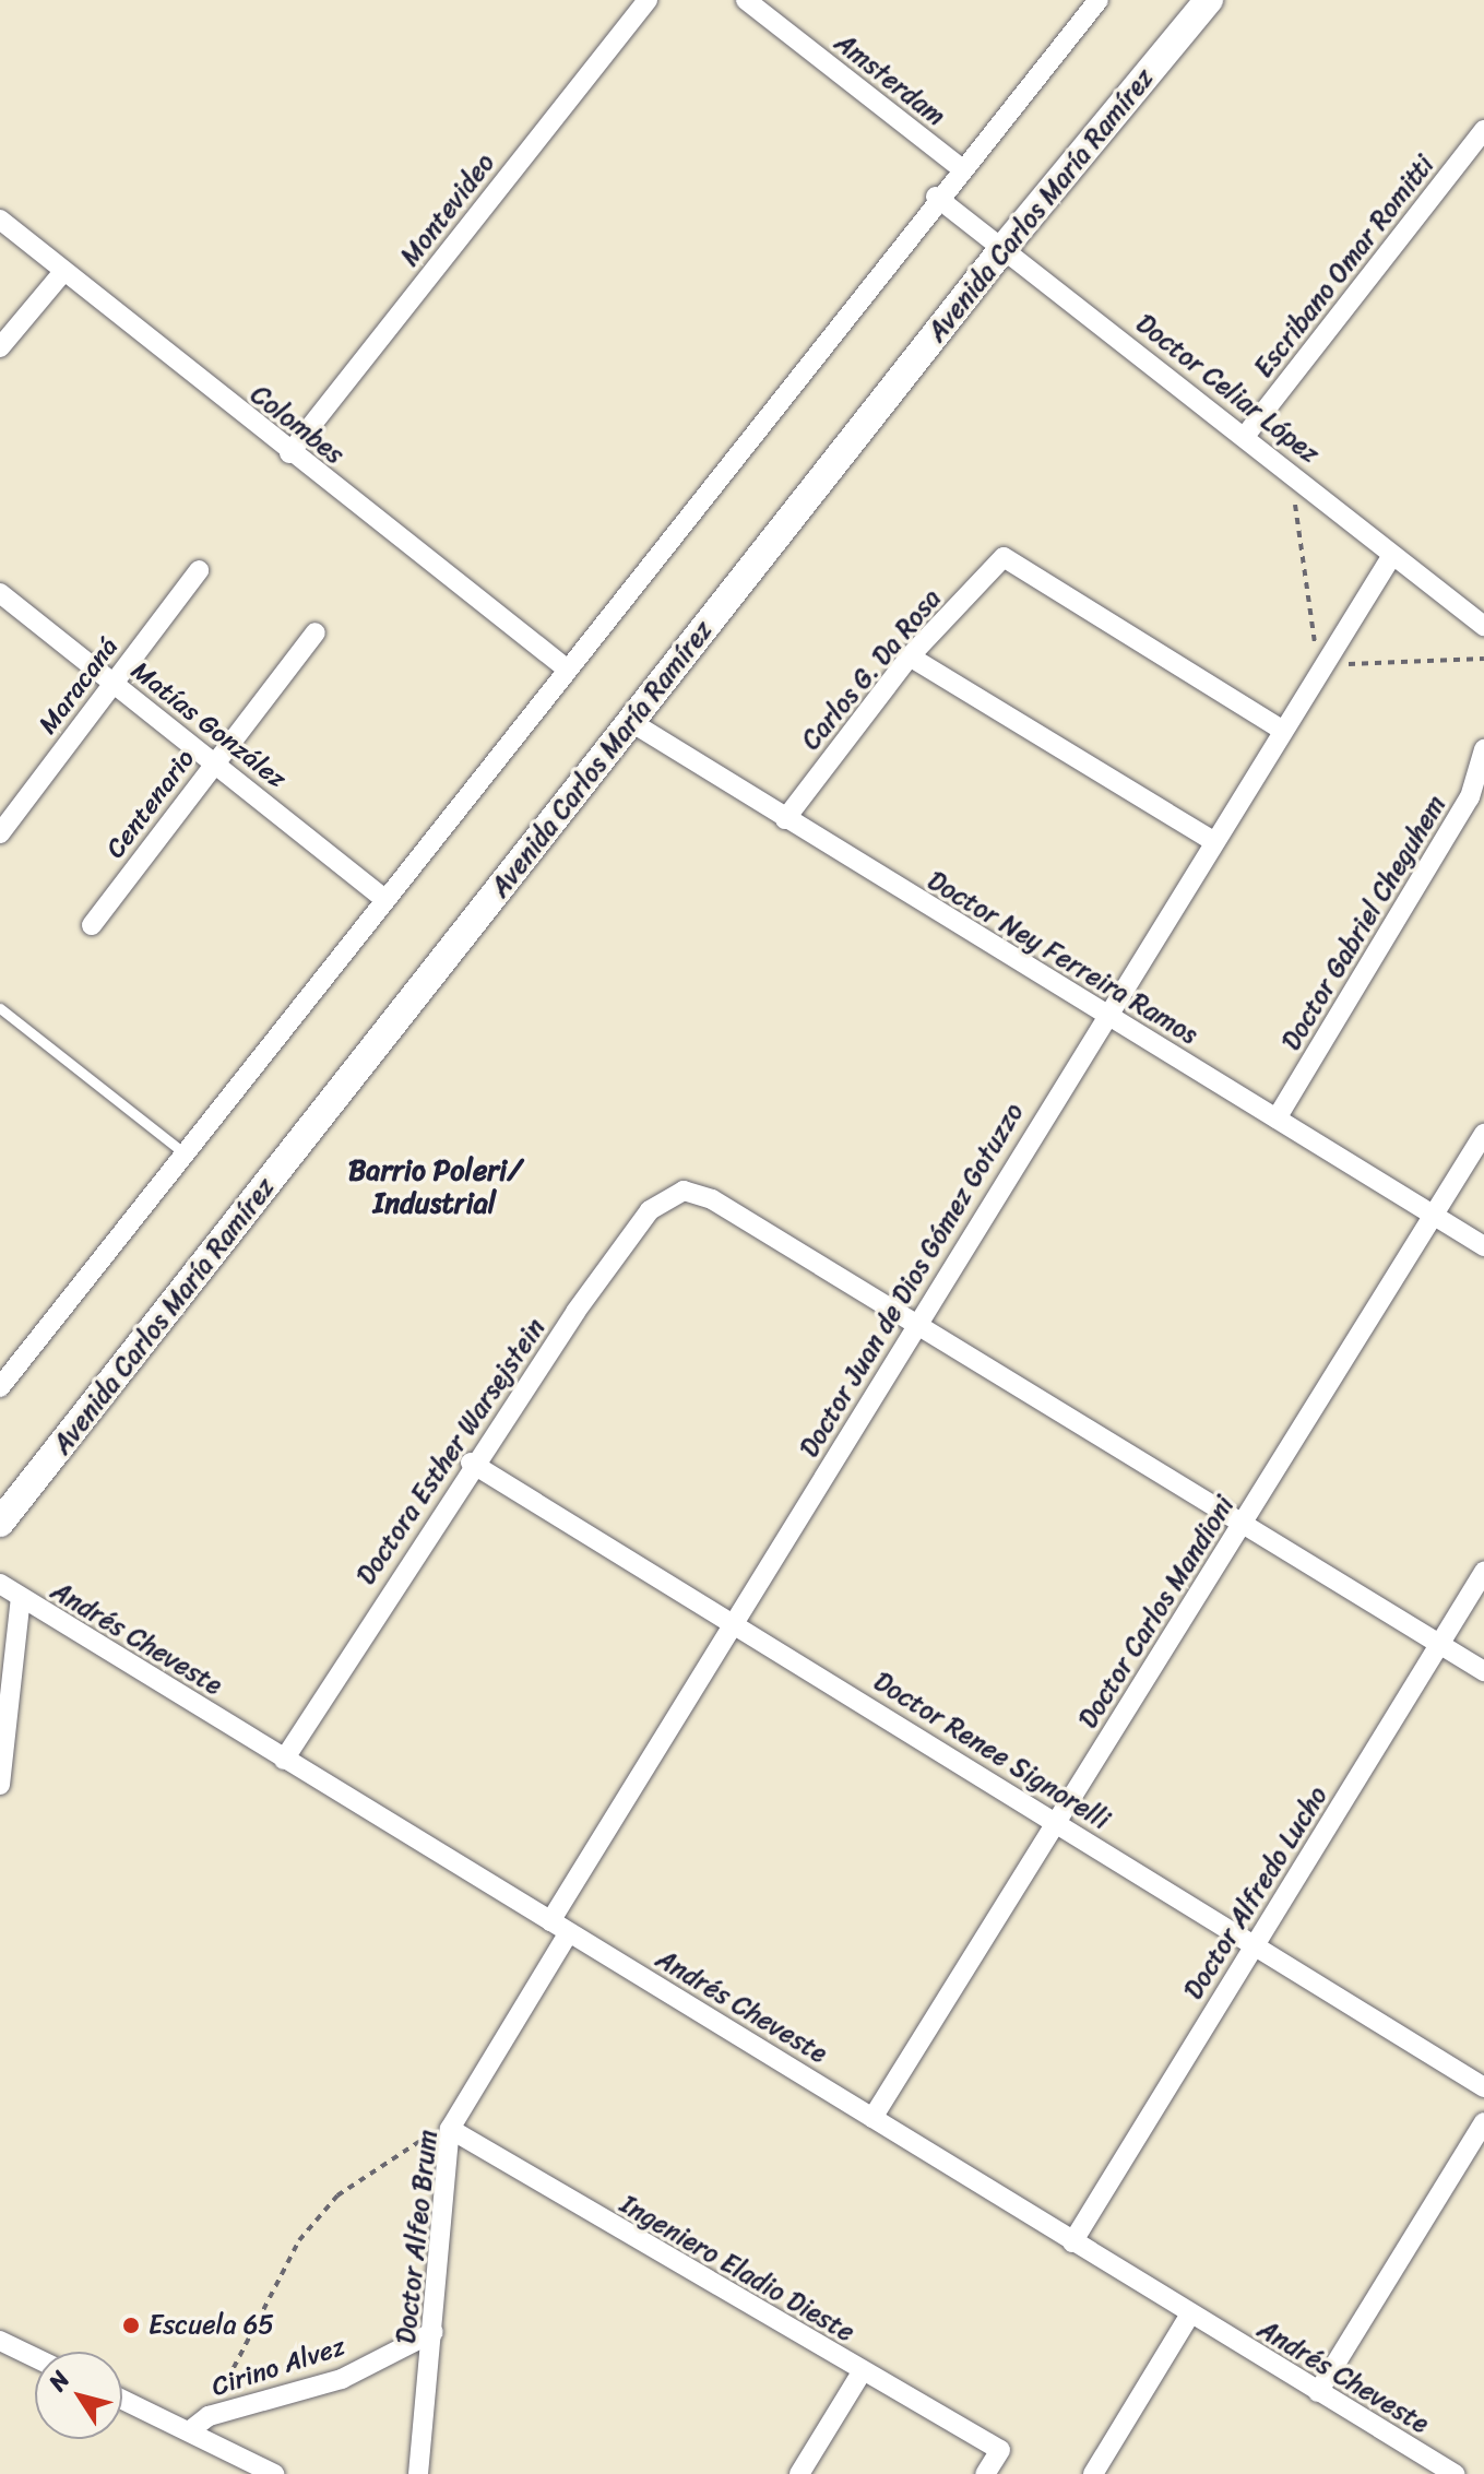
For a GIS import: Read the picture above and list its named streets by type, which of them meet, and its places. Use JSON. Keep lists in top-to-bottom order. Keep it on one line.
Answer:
{"streets":{"street":["Amsterdam","Avenida Carlos María Ramírez","Montevideo","Escribano Omar Romitti","Doctor Celiar López","Colombes","Carlos G. Da Rosa","Maracaná","Matías González","Centenario","Doctor Gabriel Cheguhem","Doctor Ney Ferreira Ramos","Doctor Juan de Dios Gómez Gotuzzo","Doctora Esther Warsejstein","Doctor Carlos Mandioni","Andrés Cheveste","Doctor Renee Signorelli","Doctor Alfredo Lucho","Doctor Alfeo Brum","Ingeniero Eladio Dieste","Cirino Alvez"]},"crossings":[["Avenida Carlos María Ramírez","Doctor Celiar López"],["Avenida Carlos María Ramírez","Doctor Ney Ferreira Ramos"],["Montevideo","Colombes"],["Escribano Omar Romitti","Doctor Celiar López"],["Doctor Celiar López","Doctor Juan de Dios Gómez Gotuzzo"],["Carlos G. Da Rosa","Doctor Ney Ferreira Ramos"],["Carlos G. Da Rosa","Doctor Juan de Dios Gómez Gotuzzo"],["Maracaná","Matías González"],["Matías González","Centenario"],["Doctor Gabriel Cheguhem","Doctor Ney Ferreira Ramos"],["Doctor Ney Ferreira Ramos","Doctor Juan de Dios Gómez Gotuzzo"],["Doctor Ney Ferreira Ramos","Doctor Carlos Mandioni"],["Doctor Juan de Dios Gómez Gotuzzo","Doctora Esther Warsejstein"],["Doctor Juan de Dios Gómez Gotuzzo","Andrés Cheveste"],["Doctor Juan de Dios Gómez Gotuzzo","Doctor Renee Signorelli"],["Doctora Esther Warsejstein","Andrés Cheveste"],["Doctora Esther Warsejstein","Doctor Renee Signorelli"],["Doctor Carlos Mandioni","Andrés Cheveste"],["Doctor Carlos Mandioni","Doctor Renee Signorelli"],["Andrés Cheveste","Doctor Alfredo Lucho"],["Andrés Cheveste","Doctor Alfeo Brum"],["Doctor Renee Signorelli","Doctor Alfredo Lucho"],["Doctor Alfeo Brum","Ingeniero Eladio Dieste"],["Doctor Alfeo Brum","Cirino Alvez"]],"districts":["Barrio Poleri/ Industrial"],"places":["Escuela 65"],"north":"top left"}
